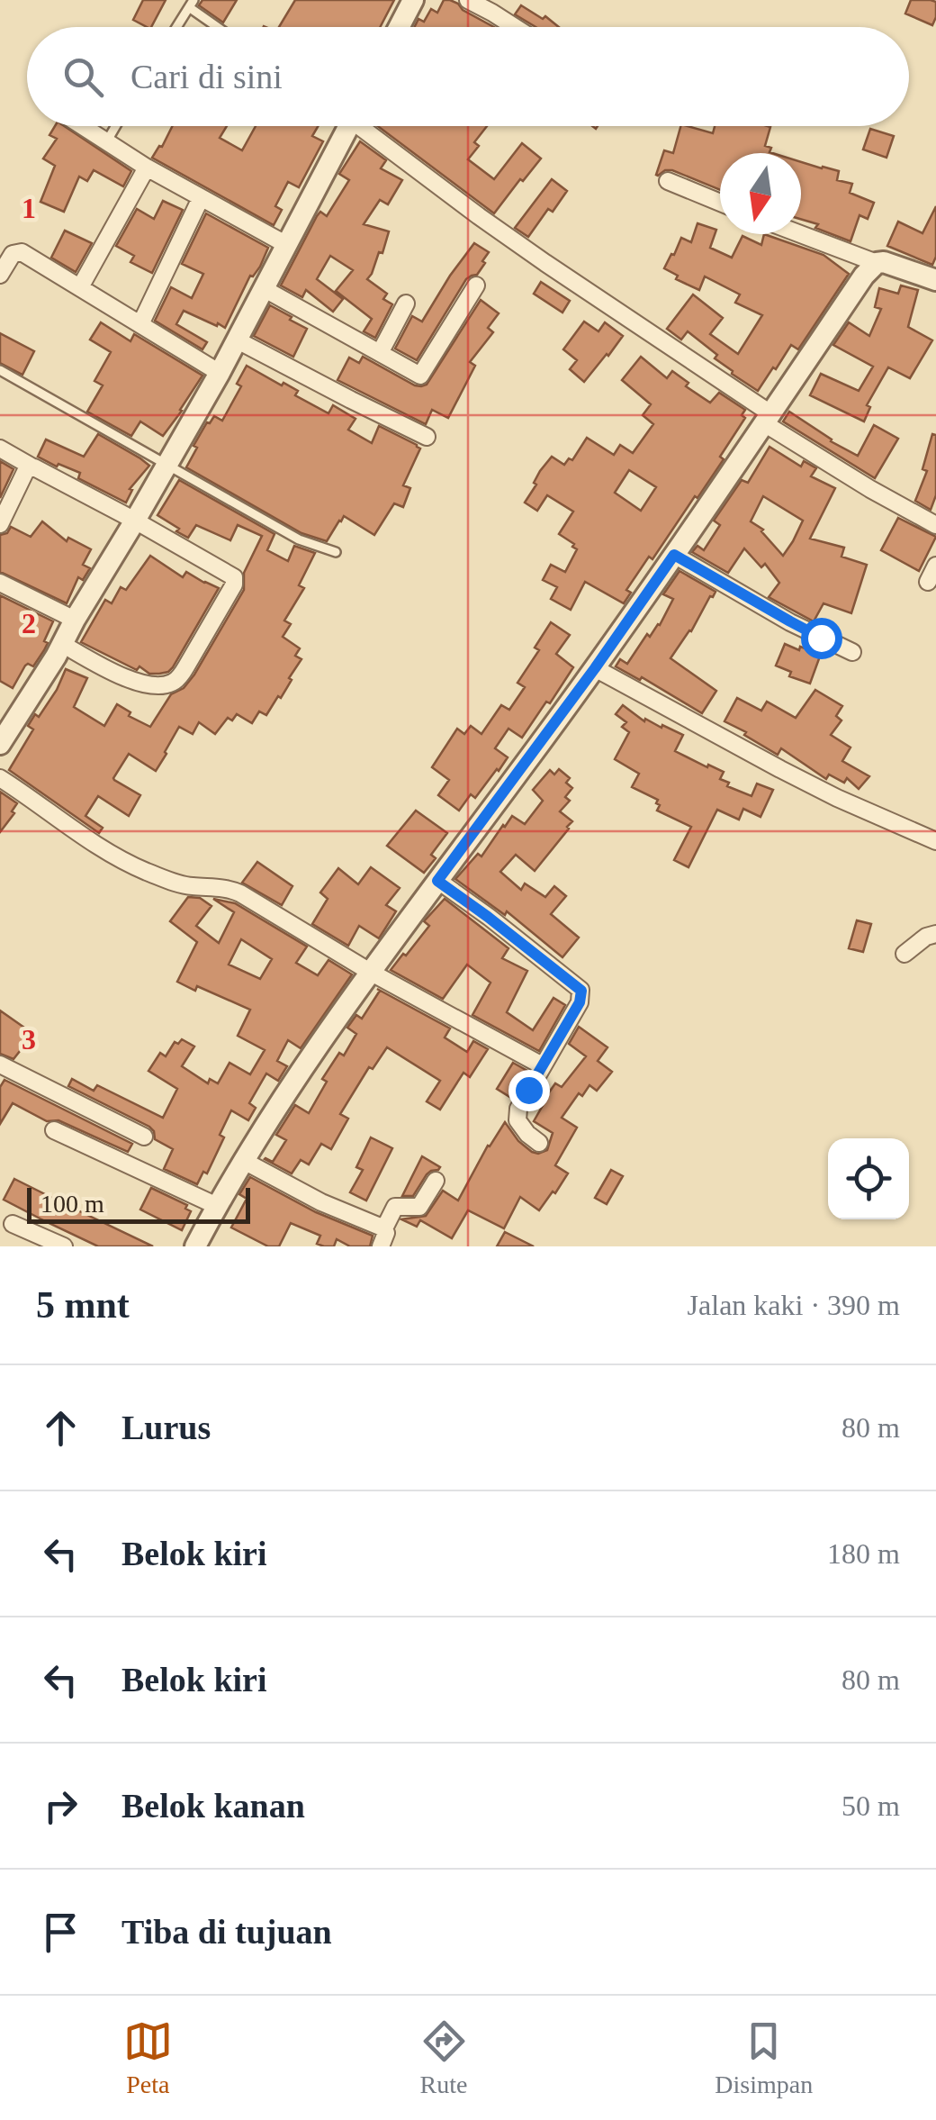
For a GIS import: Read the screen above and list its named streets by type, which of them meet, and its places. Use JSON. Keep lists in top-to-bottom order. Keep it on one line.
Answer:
{"scale_bar":"100 m","north":"bottom","page":{"search":"Cari di sini","scale":"100 m","heading":["5 mnt","Jalan kaki · 390 m"],"list":[["Lurus","80 m"],["Belok kiri","180 m"],["Belok kiri","80 m"],["Belok kanan","50 m"],"Tiba di tujuan"],"nav":["Peta","Rute","Disimpan"]},"grid":{"rows":["1","2","3"]}}
